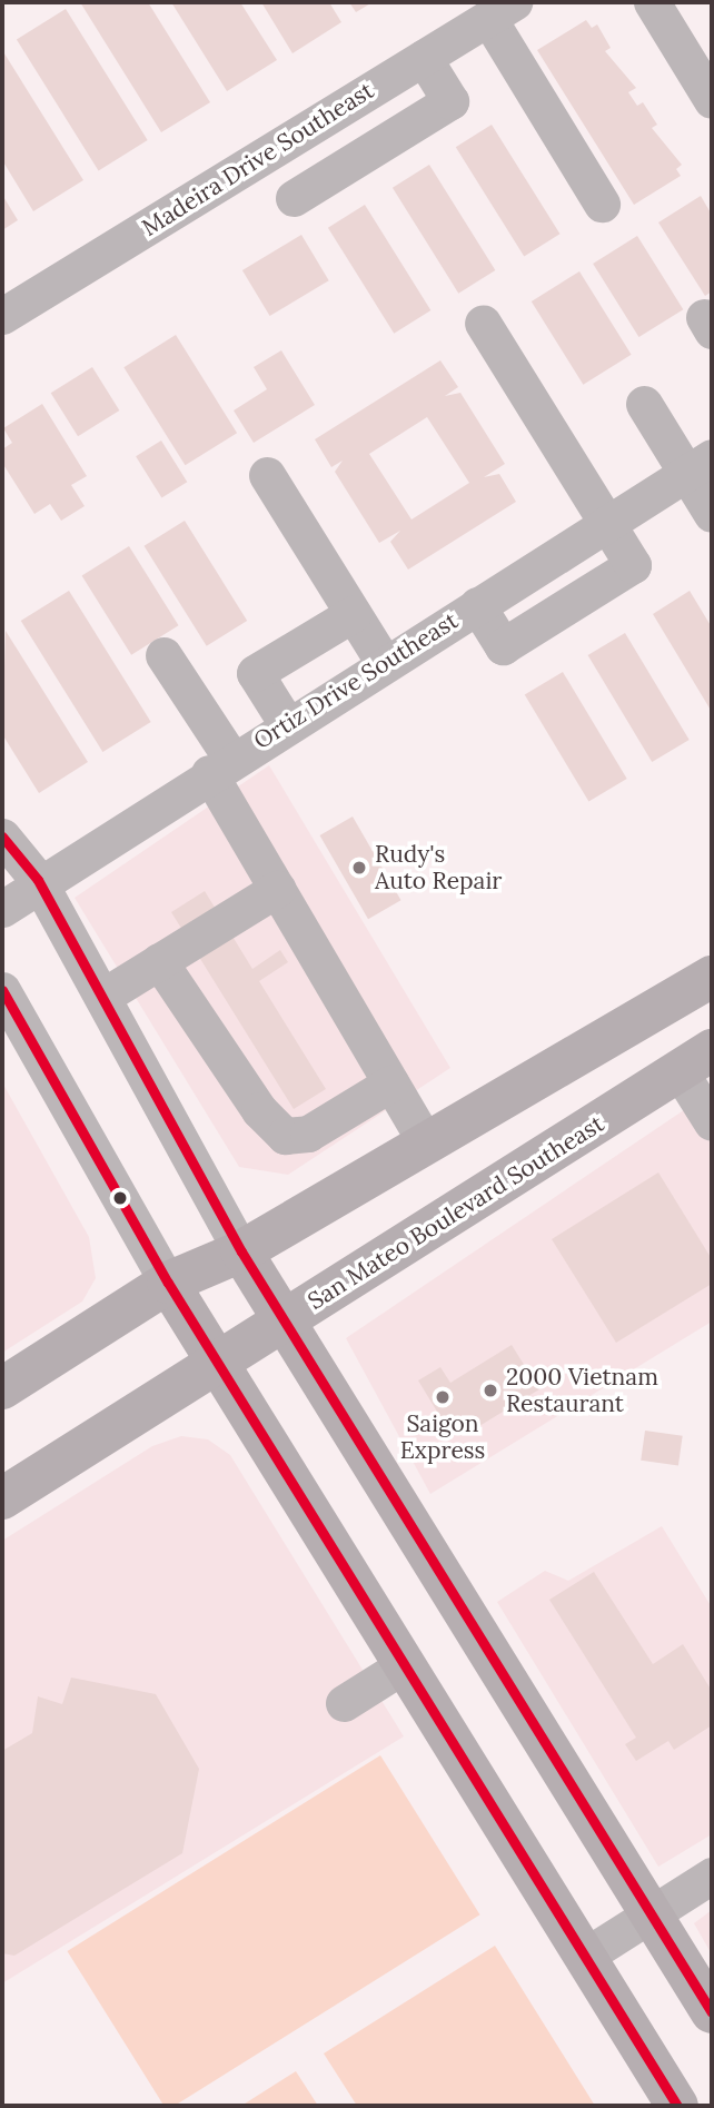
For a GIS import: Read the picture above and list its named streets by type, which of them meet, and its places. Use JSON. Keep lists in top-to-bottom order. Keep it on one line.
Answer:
{"streets":{"main road":["San Mateo Boulevard Southeast"],"street":["Madeira Drive Southeast","Ortiz Drive Southeast"]},"places":["Rudy's Auto Repair","2000 Vietnam Restaurant","Saigon Express"]}
